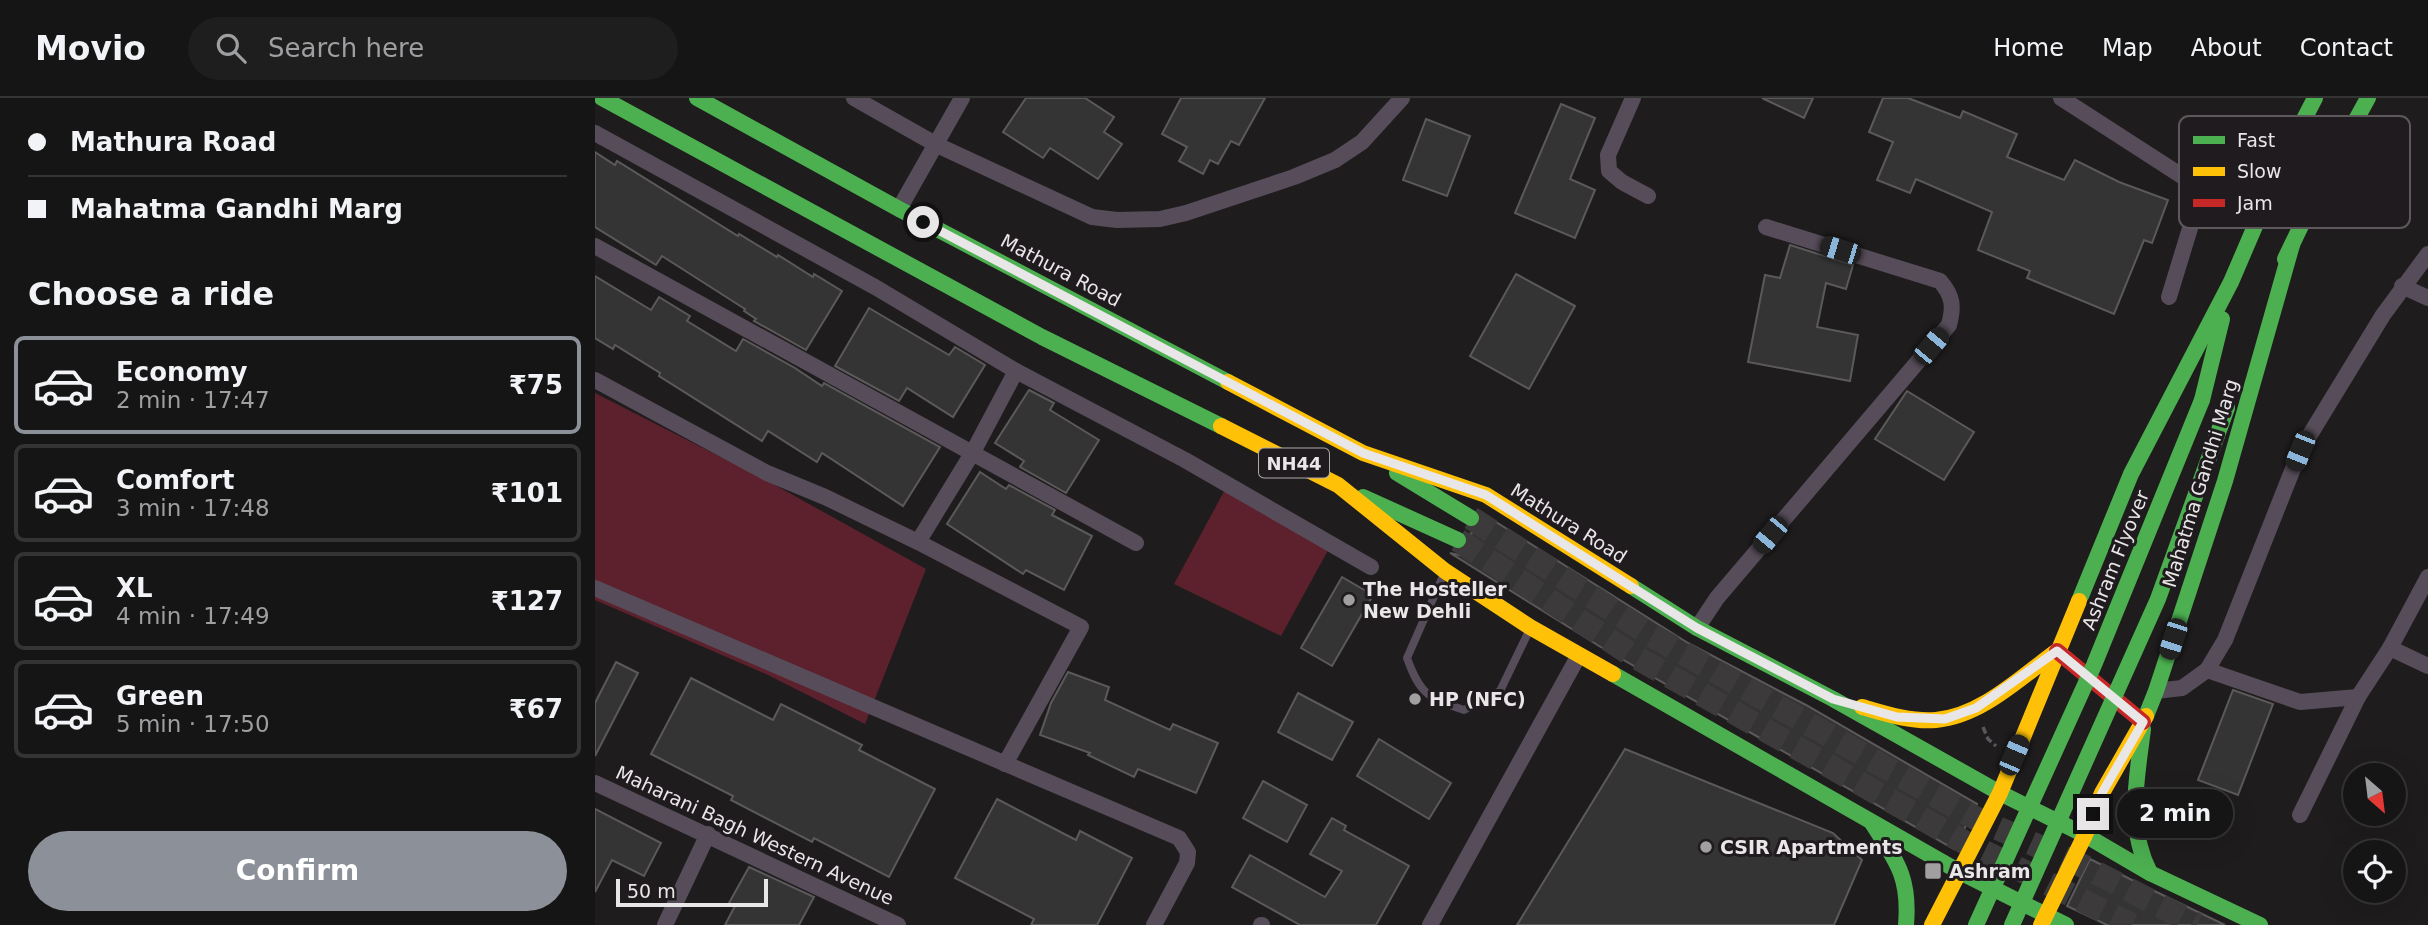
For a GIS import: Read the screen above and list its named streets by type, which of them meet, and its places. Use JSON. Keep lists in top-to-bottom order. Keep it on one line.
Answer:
{"streets":{"main road":["Mathura Road","NH44","Mahatma Gandhi Marg","Ashram Flyover"],"street":["Maharani Bagh Western Avenue"]},"crossings":[["Mathura Road","Mahatma Gandhi Marg"],["NH44","Mahatma Gandhi Marg"],["Mahatma Gandhi Marg","Ashram Flyover"]],"places":{"other":["The Hosteller New Dehli","HP (NFC)","CSIR Apartments"],"transit":["Ashram"]},"legend":["Fast","Slow","Jam"],"scale_bar":"50 m","north":"bottom right","page":{"header":"Movio","search":"Search here","nav":["Home","Map","About","Contact"],"banner":["Mathura Road","Mahatma Gandhi Marg"],"heading":"Choose a ride","list":[{"name":"Economy","note":"2 min · 17:47","value":"₹75"},{"name":"Comfort","note":"3 min · 17:48","value":"₹101"},{"name":"XL","note":"4 min · 17:49","value":"₹127"},{"name":"Green","note":"5 min · 17:50","value":"₹67"}],"bubble":"2 min","buttons":"Confirm","scale":"50 m"}}
